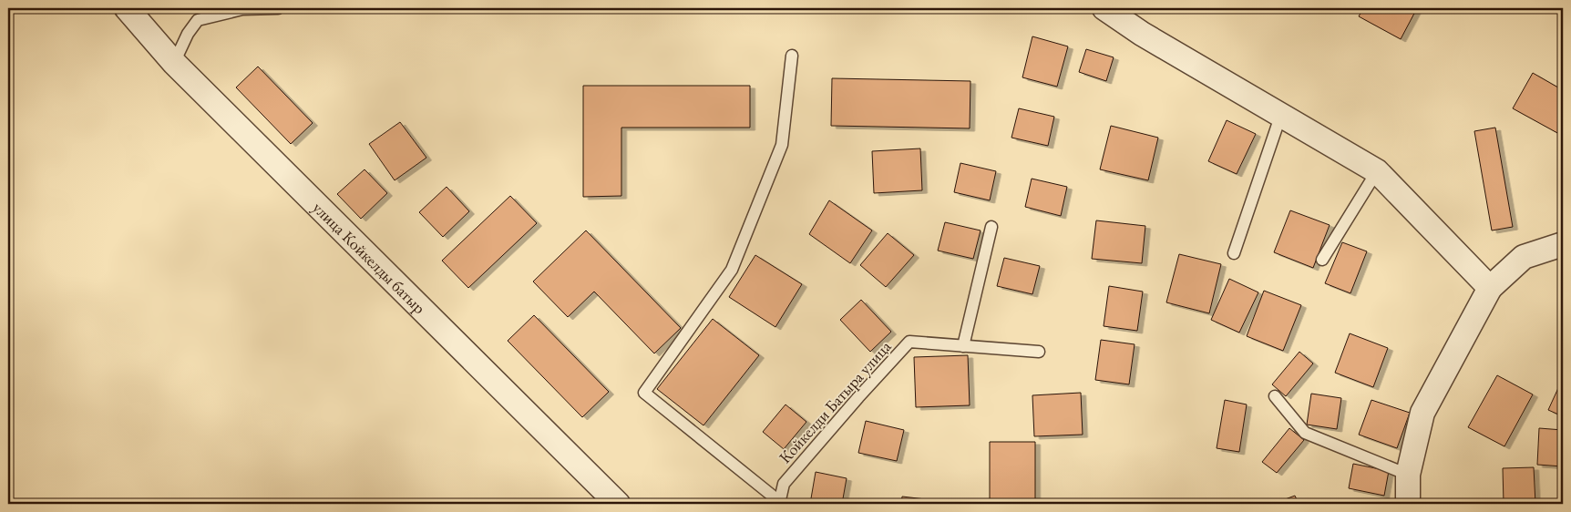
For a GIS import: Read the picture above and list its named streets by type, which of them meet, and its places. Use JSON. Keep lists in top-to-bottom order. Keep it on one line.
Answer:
{"streets":{"street":["улица Койкелды батыр"],"lane":["Койкелди Батыра улица"]}}
